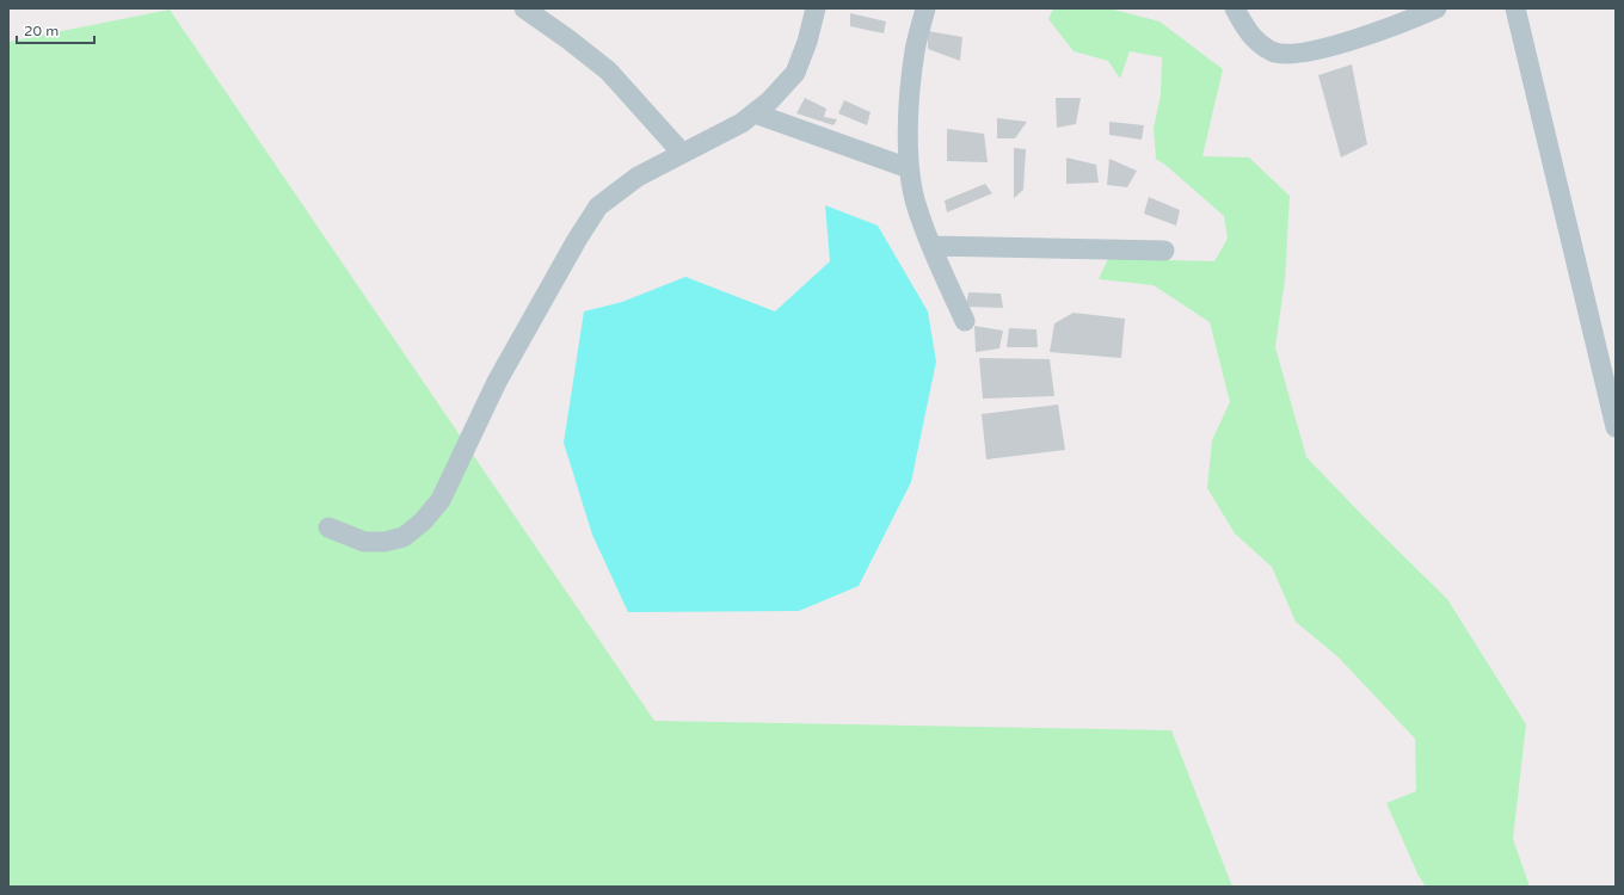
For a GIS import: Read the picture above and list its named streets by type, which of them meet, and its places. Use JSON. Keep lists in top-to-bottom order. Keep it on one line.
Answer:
{"scale_bar":"20 m"}
